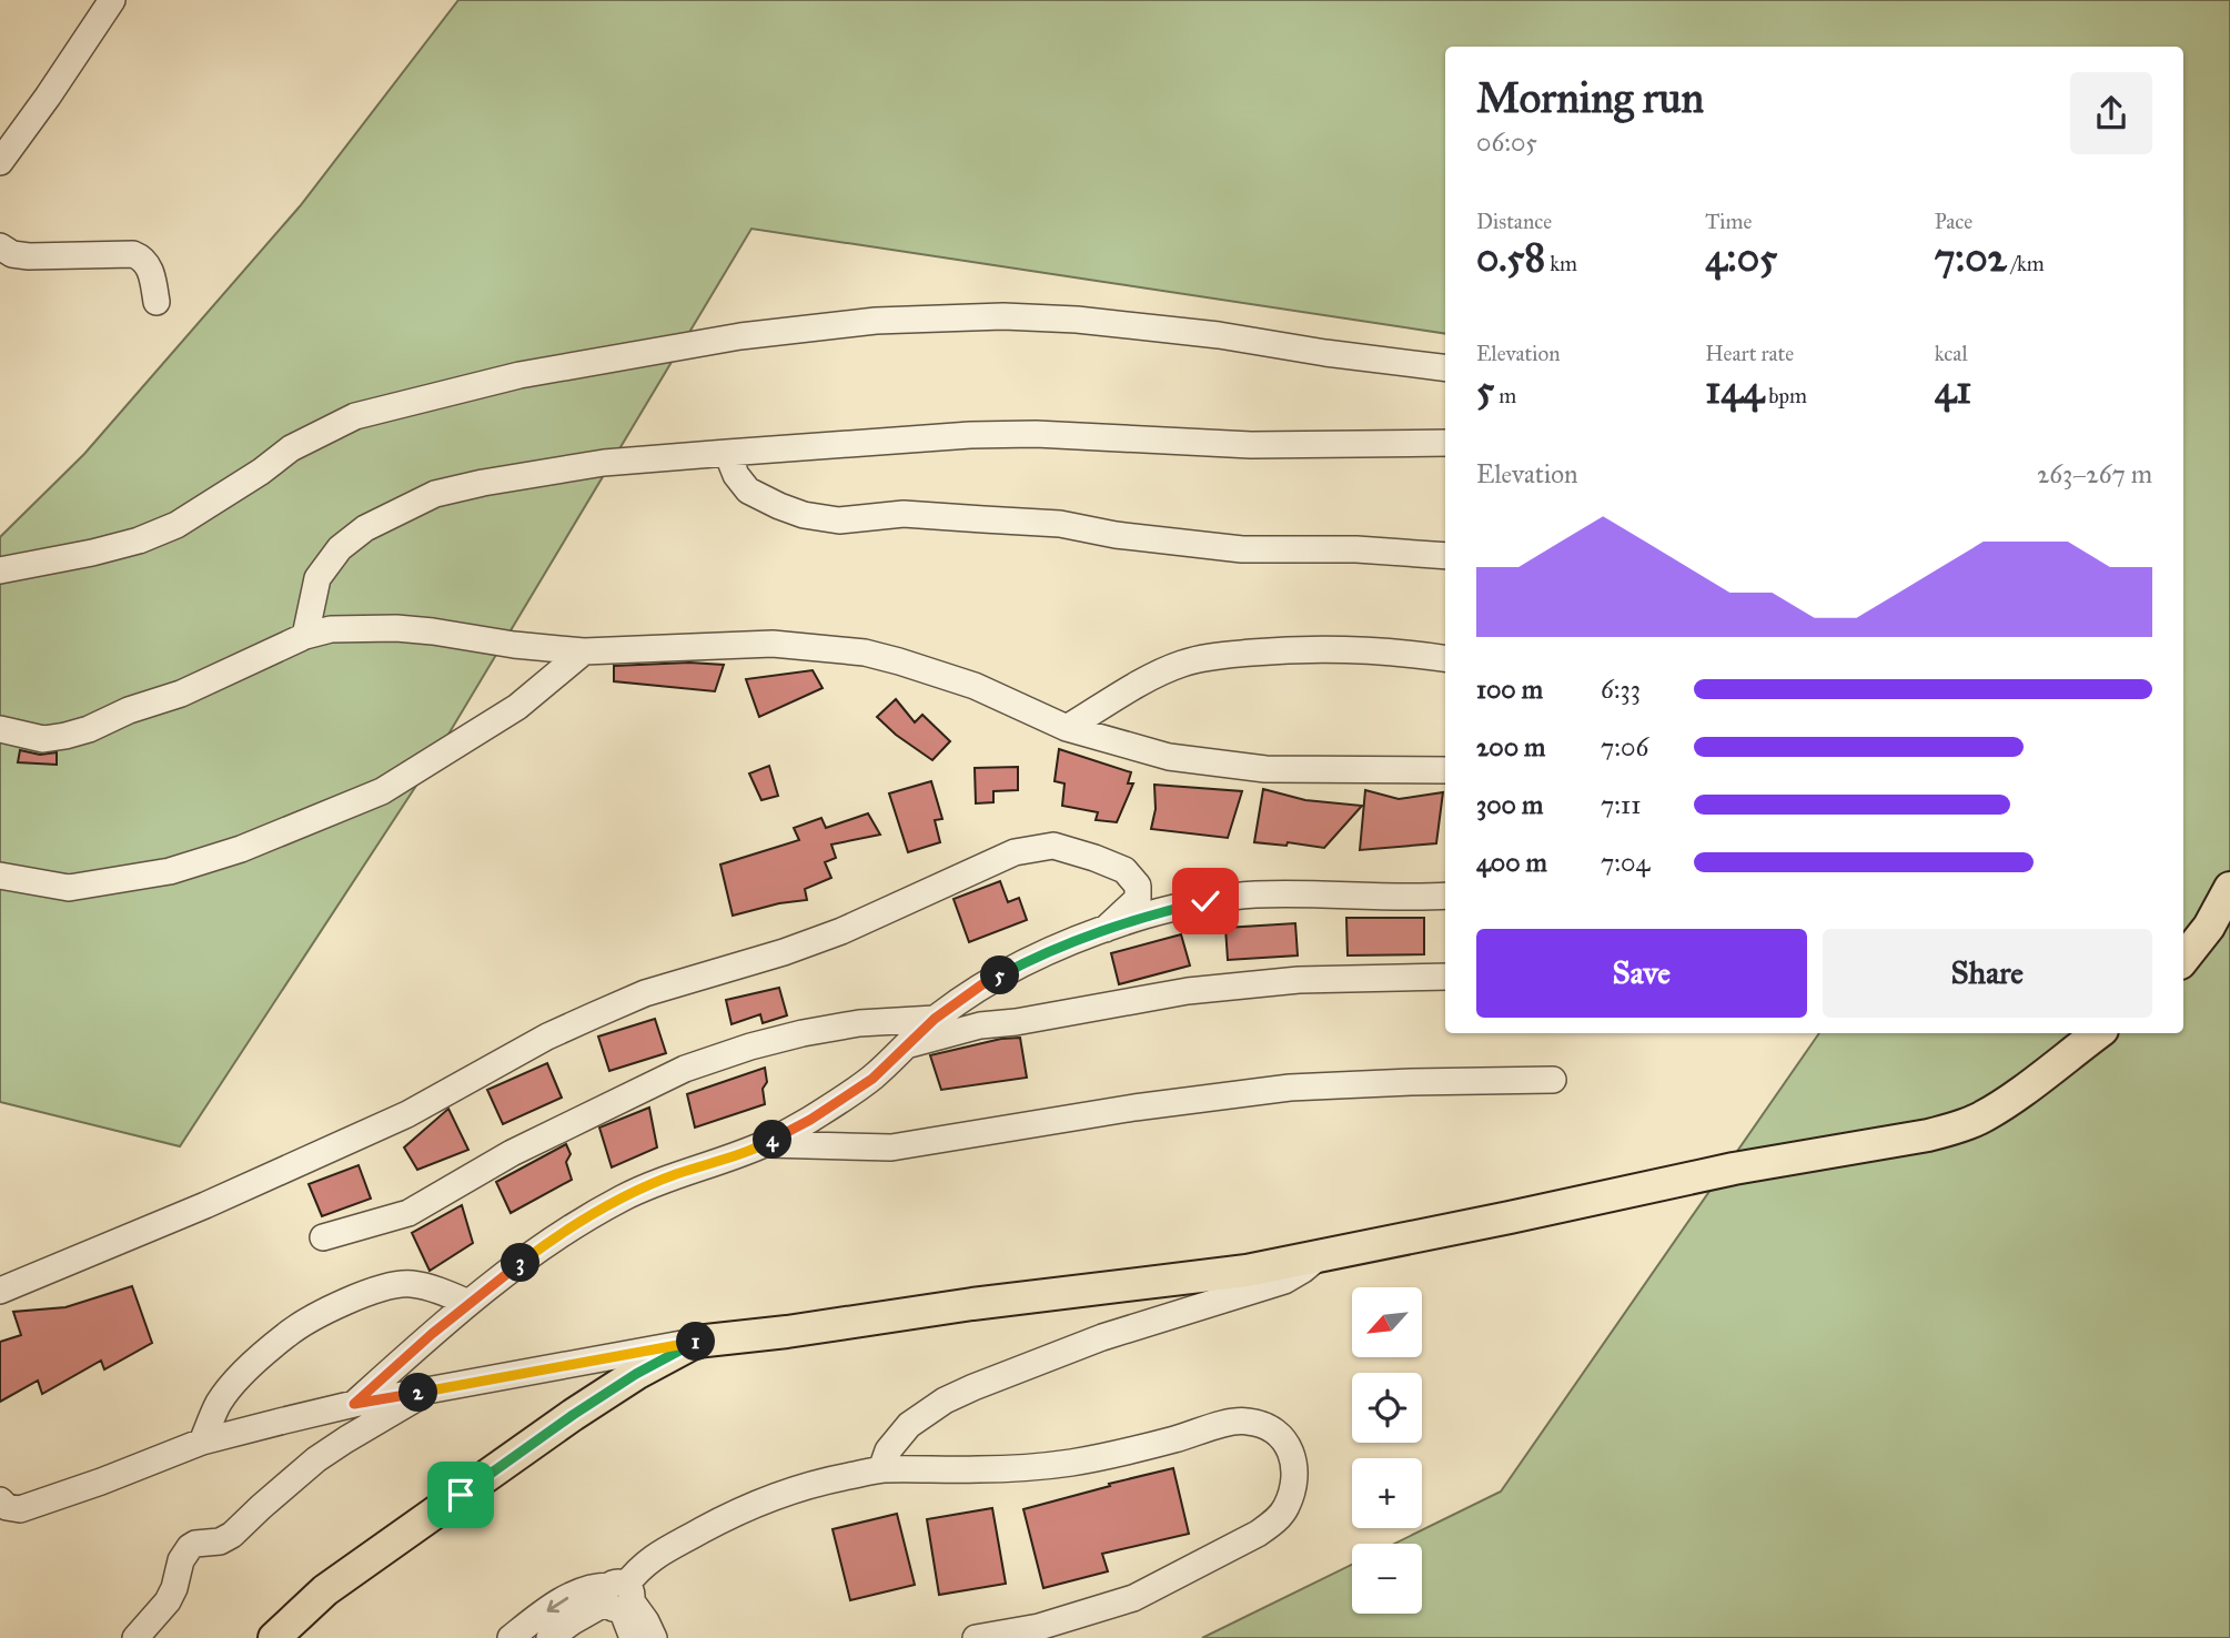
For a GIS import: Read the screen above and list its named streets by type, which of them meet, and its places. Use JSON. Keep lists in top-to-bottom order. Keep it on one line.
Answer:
{"north":"bottom left","page":{"heading":["Morning run","06:05"],"stats":[["Distance","0.58 km"],["Time","4:05"],["Pace","7:02 /km"],["Elevation","5 m"],["Heart rate","144 bpm"],["kcal","41"]],"chart":["Elevation","263–267 m"],"list":[{"name":"100 m","note":"6:33"},{"name":"200 m","note":"7:06"},{"name":"300 m","note":"7:11"},{"name":"400 m","note":"7:04"}],"buttons":["Save","Share"],"pins":["5","4","3","1","2"],"map_buttons":["+","−"]}}
